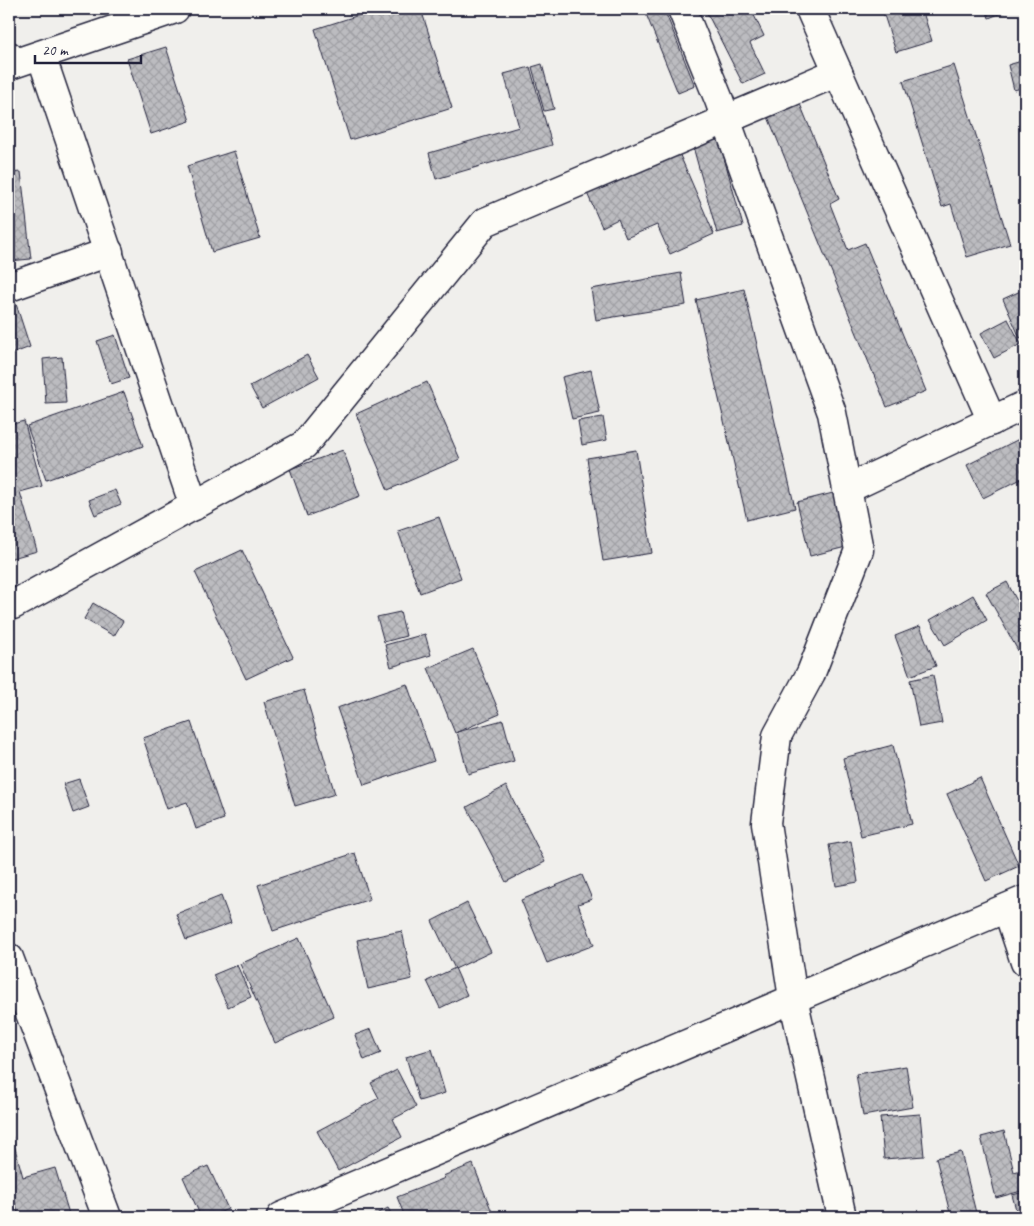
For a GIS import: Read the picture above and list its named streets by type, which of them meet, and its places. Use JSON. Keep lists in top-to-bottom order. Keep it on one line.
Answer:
{"scale_bar":"20 m"}
